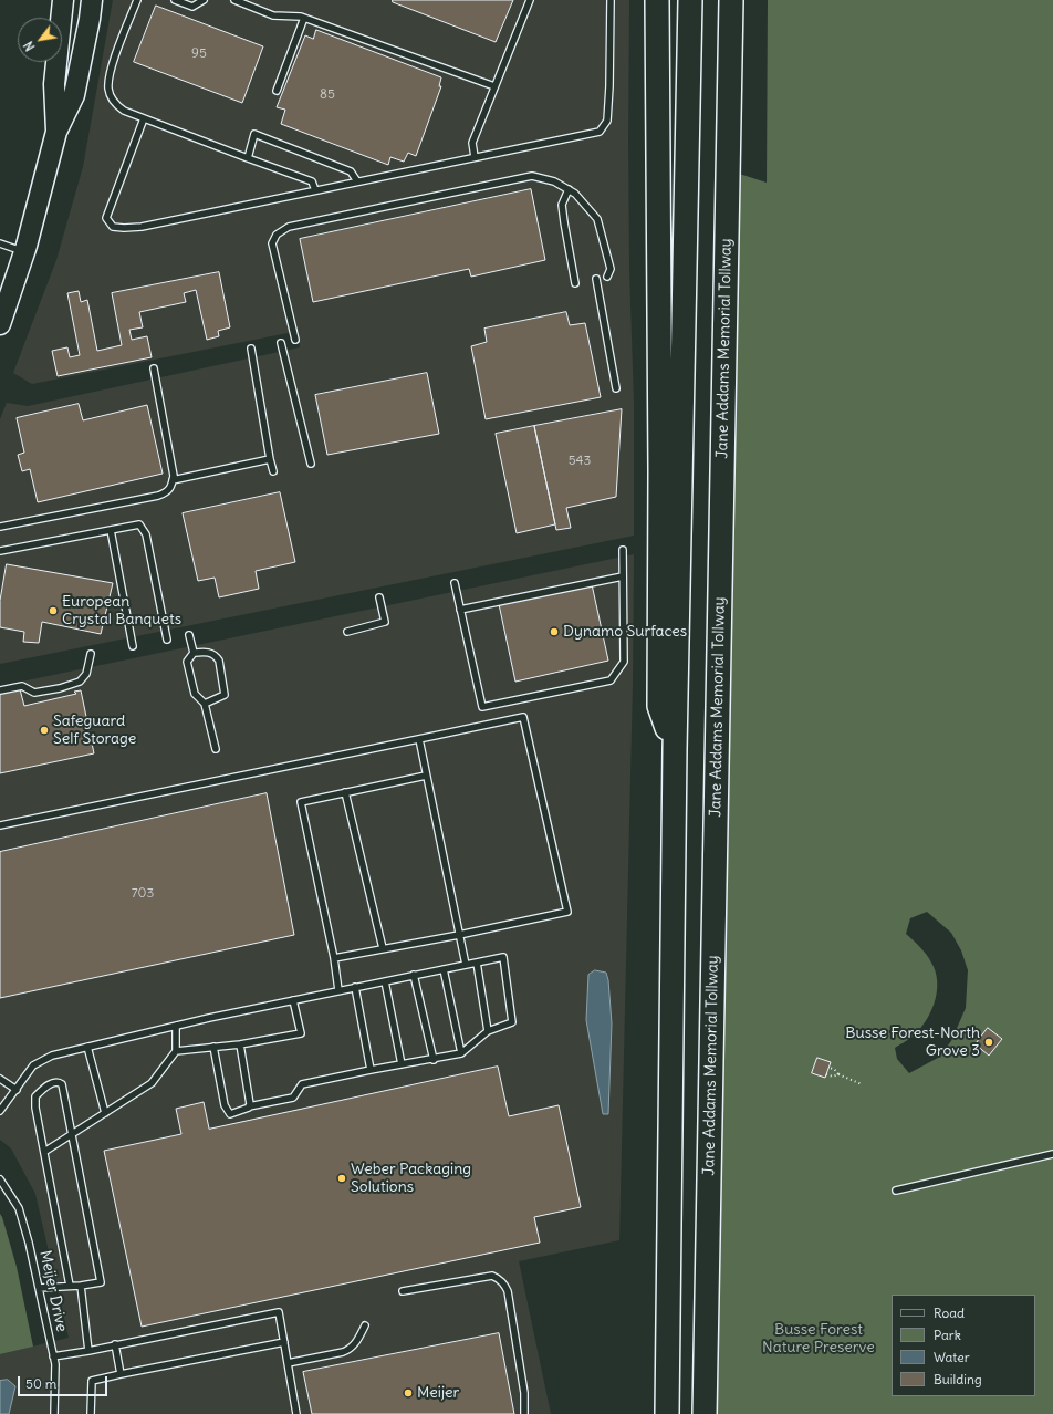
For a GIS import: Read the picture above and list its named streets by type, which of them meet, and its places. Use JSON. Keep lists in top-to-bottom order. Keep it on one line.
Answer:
{"streets":{"highway":["Jane Addams Memorial Tollway"],"lane":["Meijer Drive"]},"parks":["Busse Forest Nature Preserve"],"places":["European Crystal Banquets","Dynamo Surfaces","Safeguard Self Storage","Busse Forest-North Grove 3","Weber Packaging Solutions","Meijer"],"house_numbers":["95","85","543","703"],"legend":["Road","Park","Water","Building"],"scale_bar":"50 m","north":"bottom left"}
